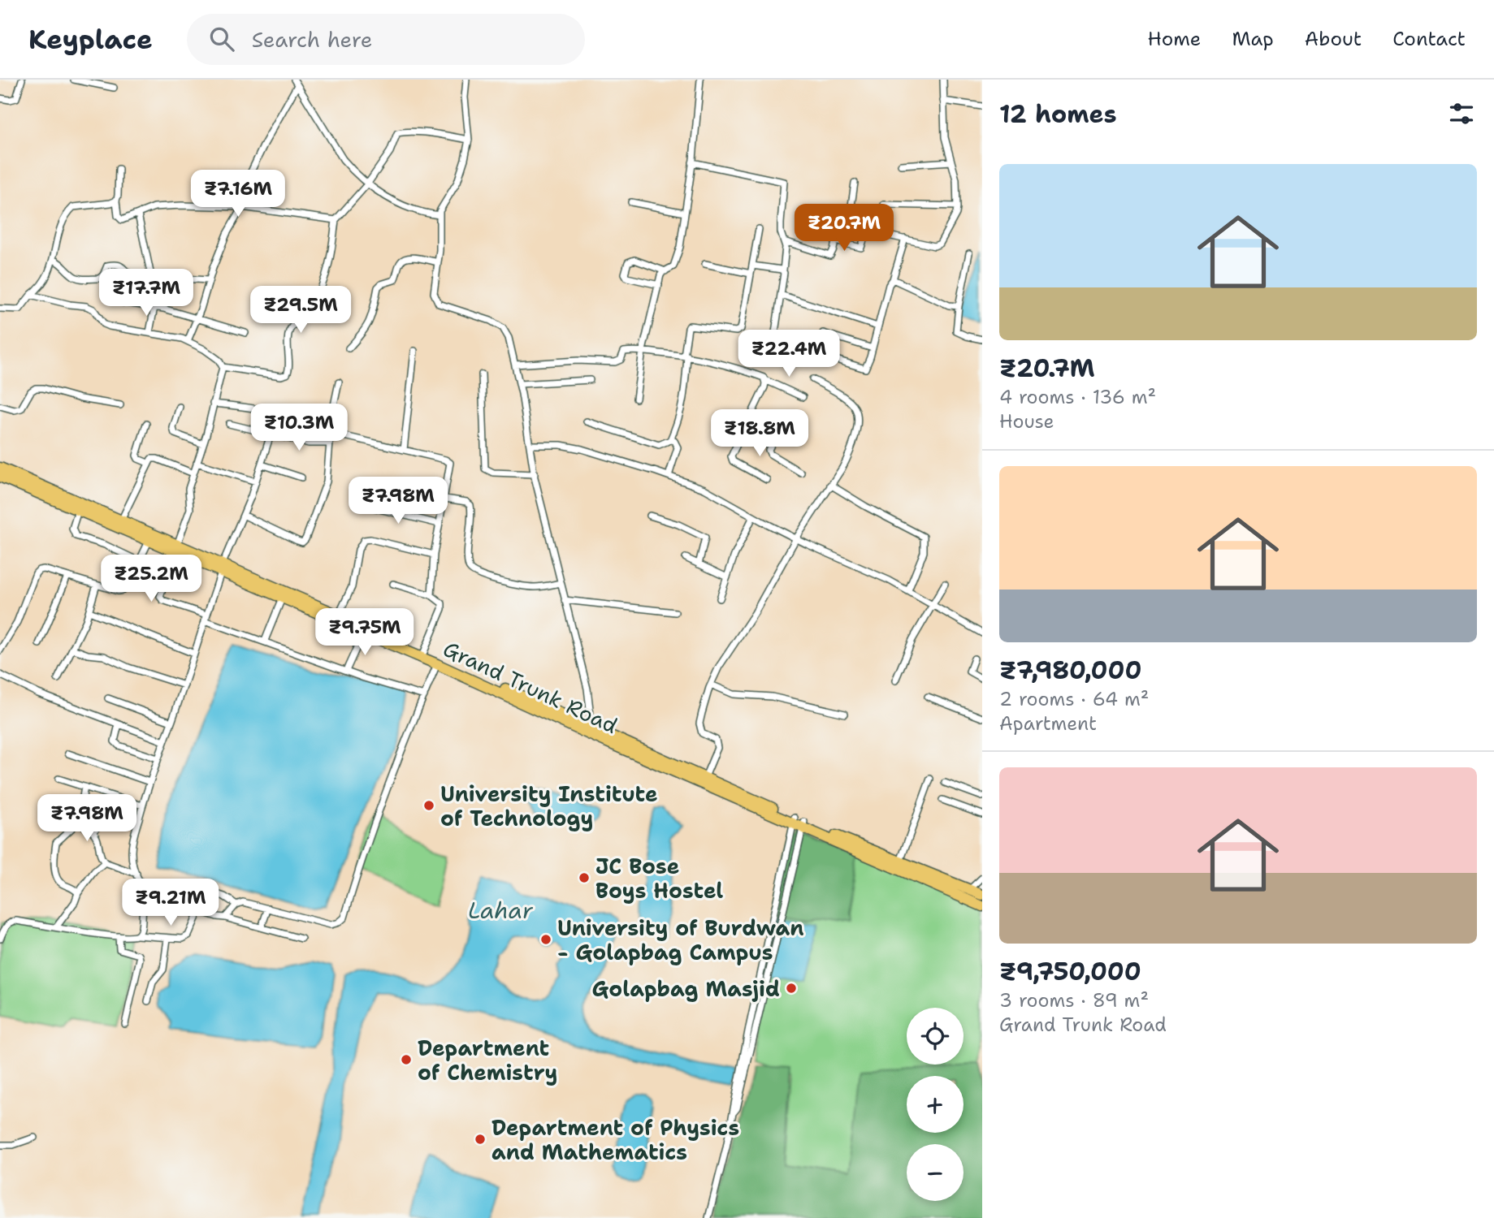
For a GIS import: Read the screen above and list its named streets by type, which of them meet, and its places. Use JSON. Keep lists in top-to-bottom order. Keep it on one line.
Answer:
{"streets":{"main road":["Grand Trunk Road"]},"water":["Lahar"],"places":["University Institute of Technology","JC Bose Boys Hostel","University of Burdwan - Golapbag Campus","Golapbag Masjid","Department of Chemistry","Department of Physics and Mathematics"],"page":{"header":"Keyplace","search":"Search here","nav":["Home","Map","About","Contact"],"heading":"12 homes","list":[{"name":"₹20.7M","note":"4 rooms · 136 m² · House"},{"name":"₹7,980,000","note":"2 rooms · 64 m² · Apartment"},{"name":"₹9,750,000","note":"3 rooms · 89 m² · Grand Trunk Road"}],"price":["₹7.16M","₹20.7M","₹17.7M","₹29.5M","₹22.4M","₹10.3M","₹18.8M","₹7.98M","₹25.2M","₹9.75M","₹7.98M","₹9.21M"],"map_buttons":["+","−"]}}
